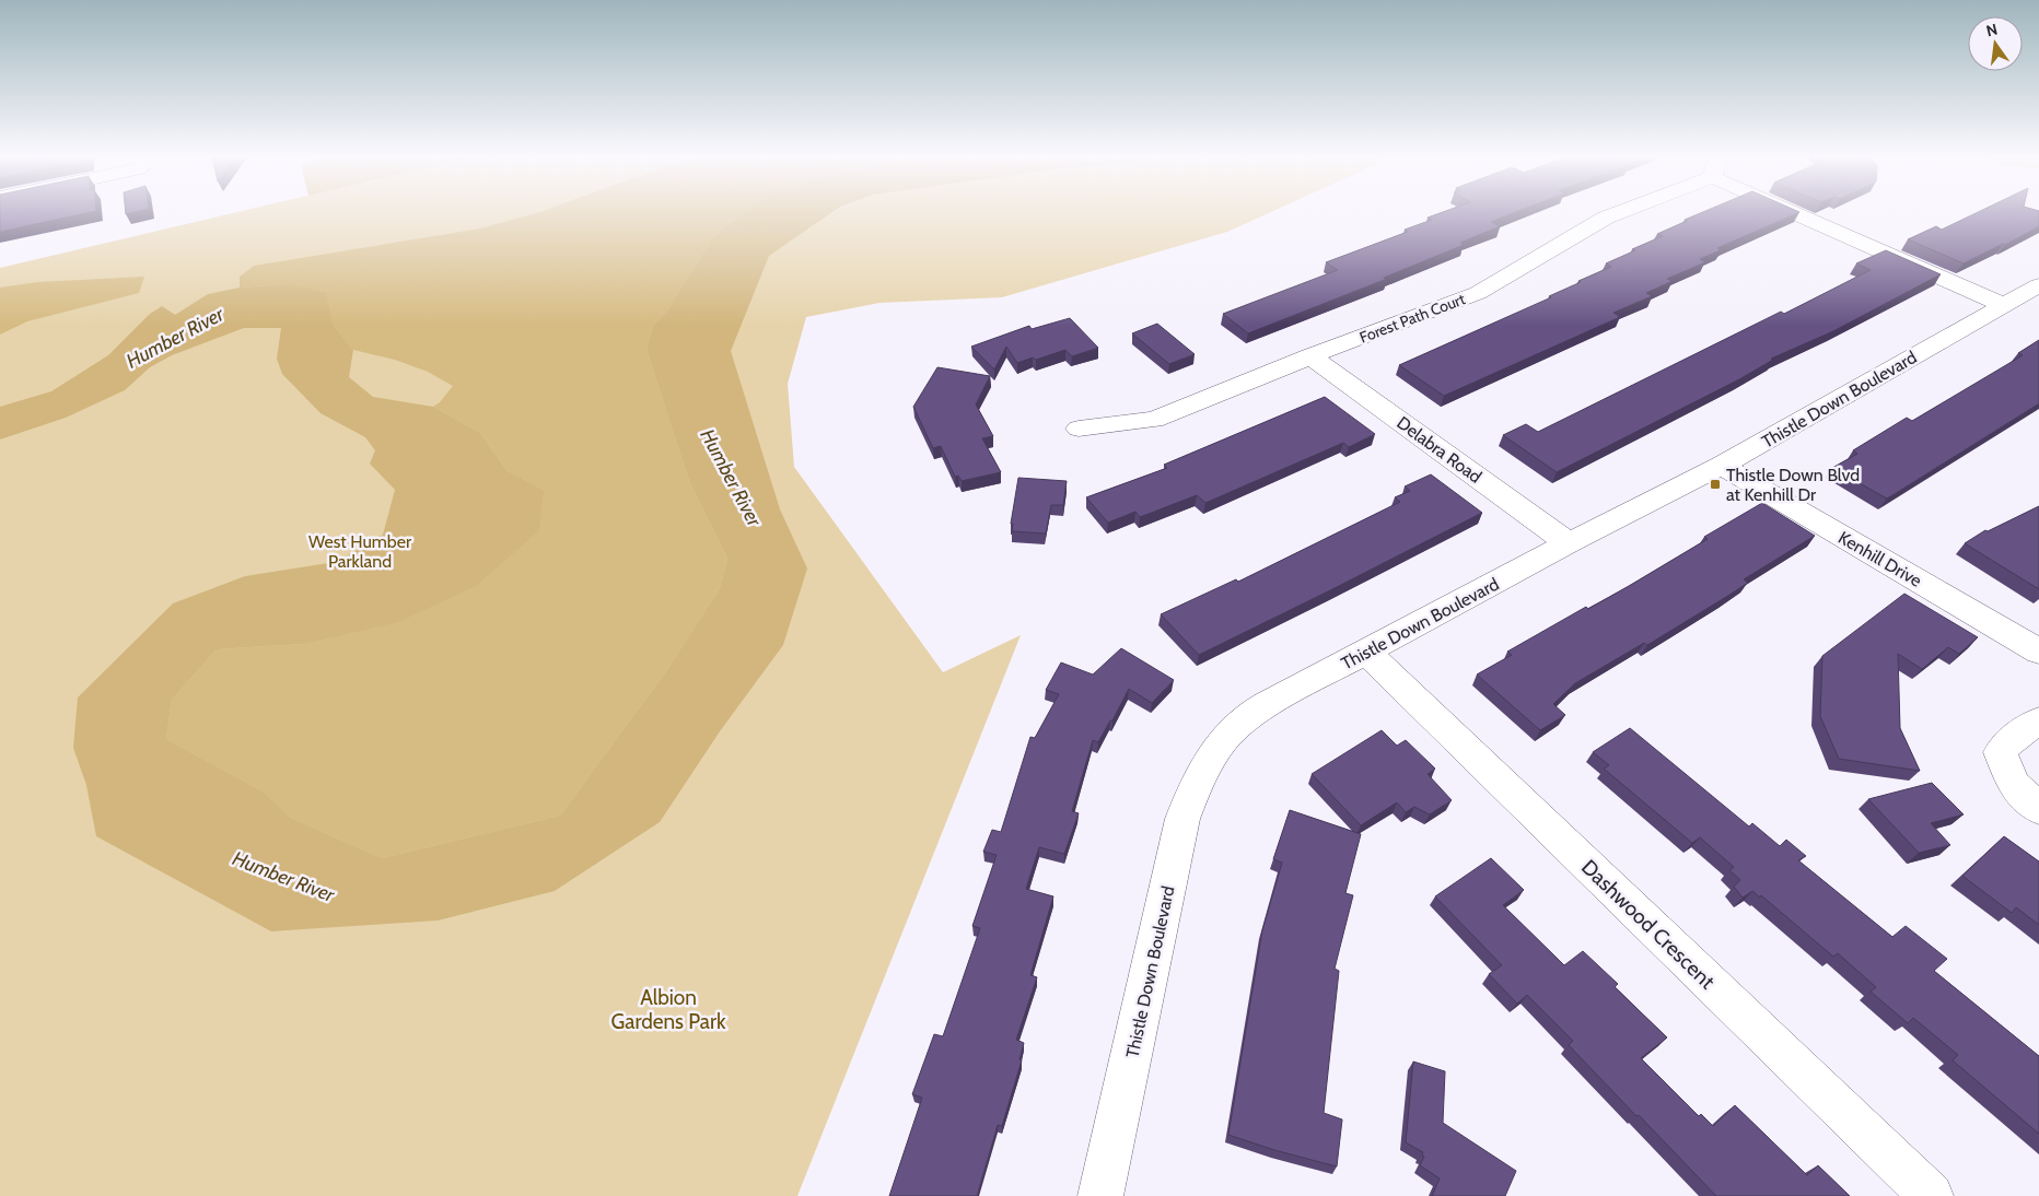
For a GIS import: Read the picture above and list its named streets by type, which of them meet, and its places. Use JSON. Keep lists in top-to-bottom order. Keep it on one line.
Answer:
{"streets":{"street":["Forest Path Court","Thistle Down Boulevard","Delabra Road","Kenhill Drive","Dashwood Crescent"]},"crossings":[["Forest Path Court","Delabra Road"],["Thistle Down Boulevard","Delabra Road"],["Thistle Down Boulevard","Kenhill Drive"],["Thistle Down Boulevard","Dashwood Crescent"]],"water":["Humber River"],"parks":["West Humber Parkland","Albion Gardens Park"],"places":{"transit":["Thistle Down Blvd at Kenhill Dr"]},"north":"top"}
